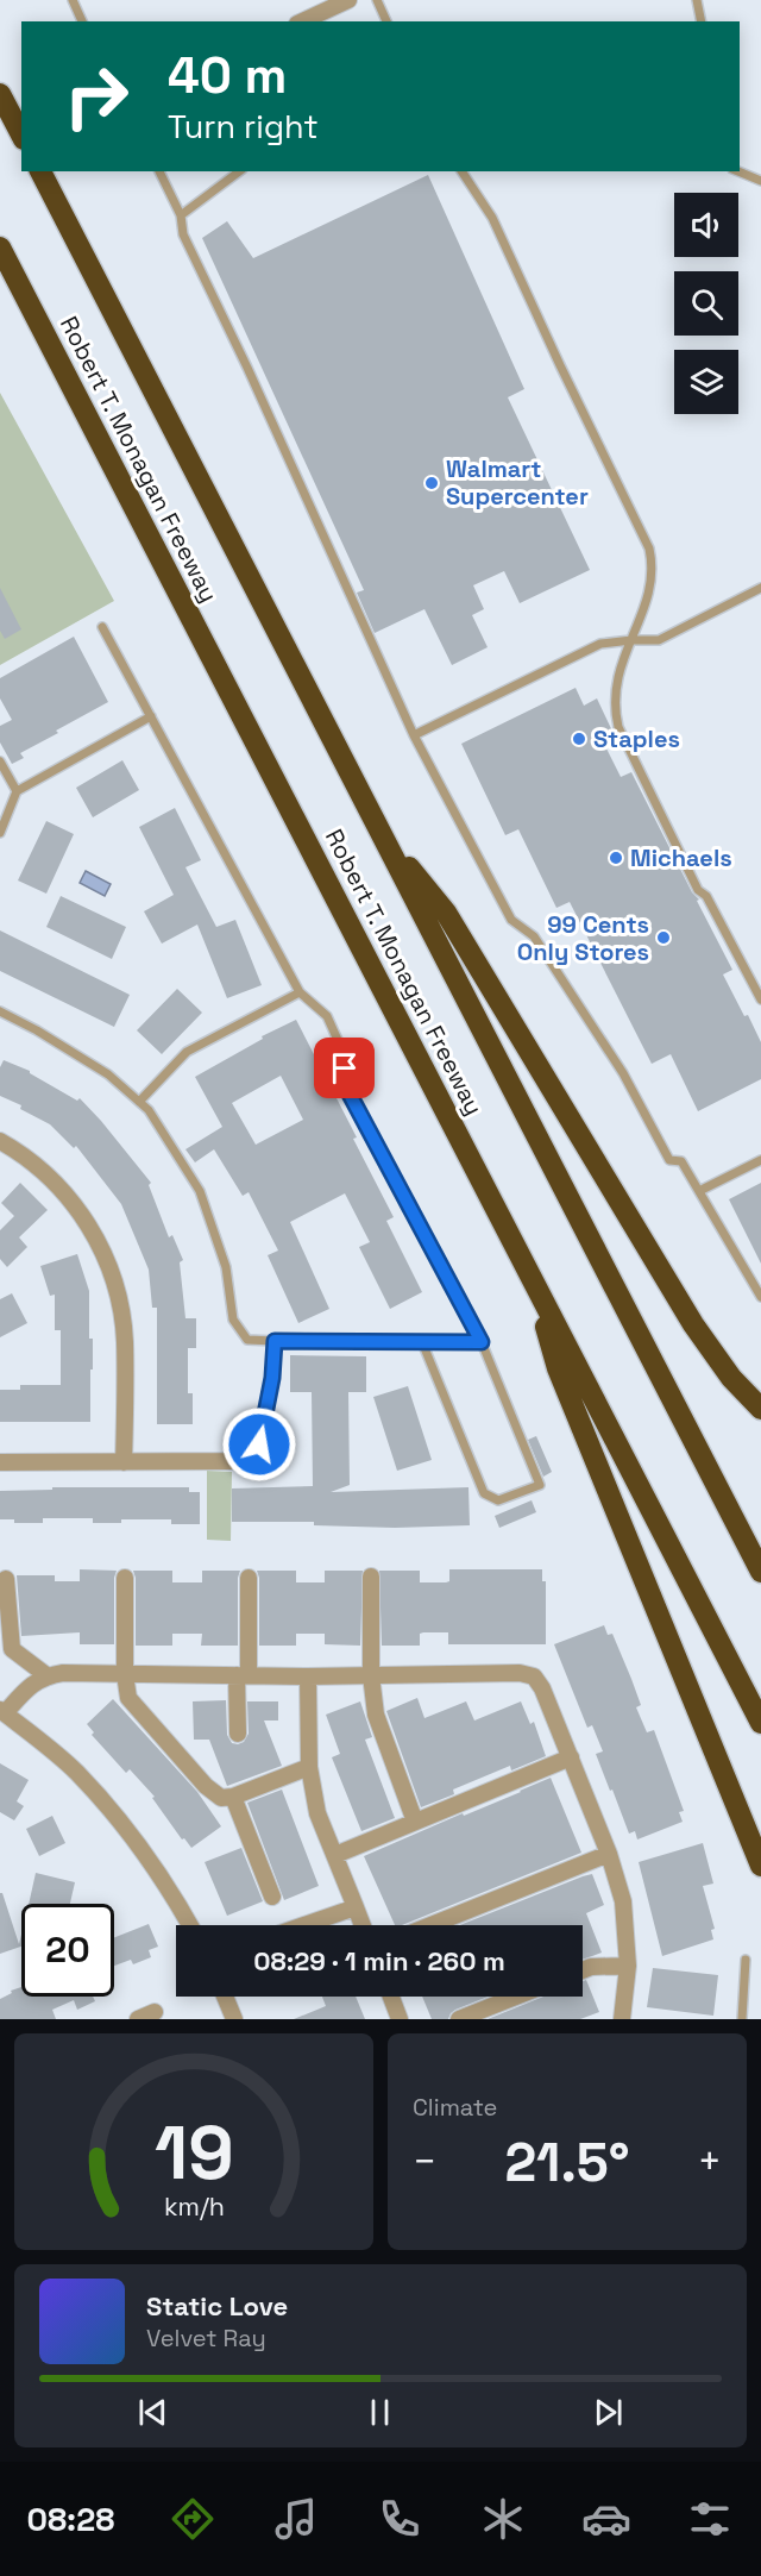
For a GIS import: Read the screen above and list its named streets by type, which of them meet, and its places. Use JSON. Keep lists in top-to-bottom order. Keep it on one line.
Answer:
{"streets":{"highway":["Robert T. Monagan Freeway"]},"places":["Walmart Supercenter","Staples","Michaels","99 Cents Only Stores"],"page":{"turn":["40 m","Turn right"],"limit":"20","trip":"08:29 · 1 min · 260 m","tile":"Climate","heat":["−","21.5°","+"],"song":["Static Love","Velvet Ray"],"tabs":"08:28","gauge":["19","km/h"]}}
